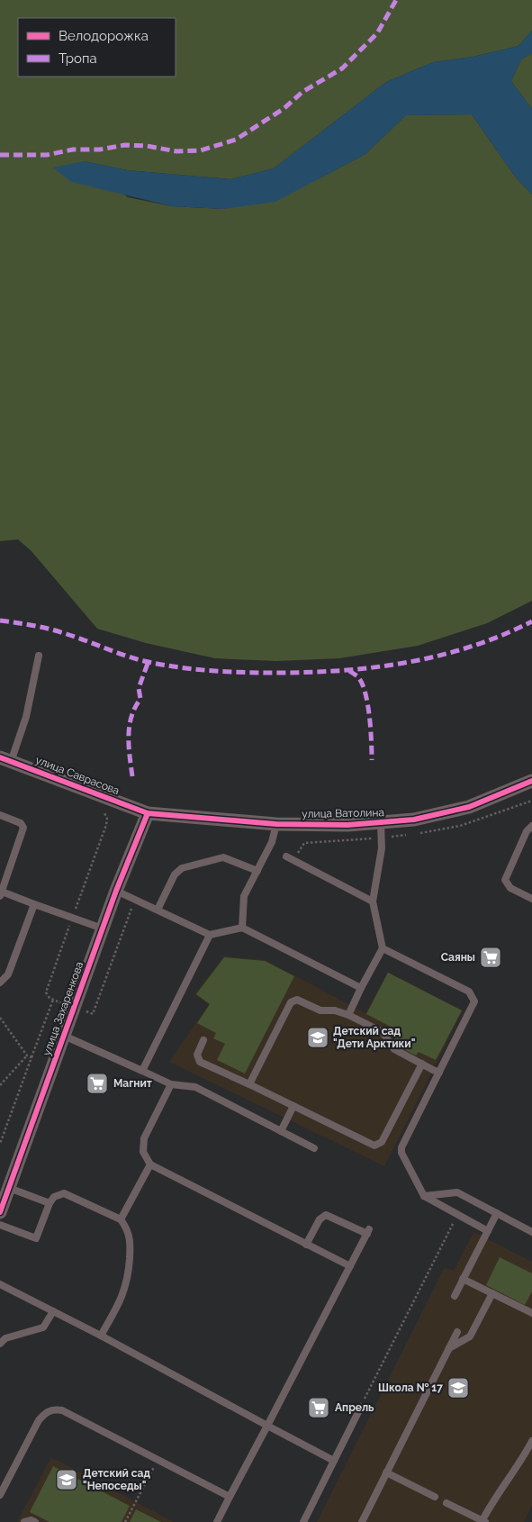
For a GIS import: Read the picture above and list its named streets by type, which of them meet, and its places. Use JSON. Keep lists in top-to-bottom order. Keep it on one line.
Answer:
{"streets":{"street":["улица Саврасова","улица Ватолина","улица Захаренкова"]},"crossings":[["улица Саврасова","улица Ватолина"],["улица Саврасова","улица Захаренкова"],["улица Ватолина","улица Захаренкова"]],"places":{"supermarket":["Саяны","Магнит","Апрель"],"school or university":["Детский сад \"Дети Арктики\"","Школа № 17","Детский сад \"Непоседы\""]},"legend":["Велодорожка","Тропа"]}
